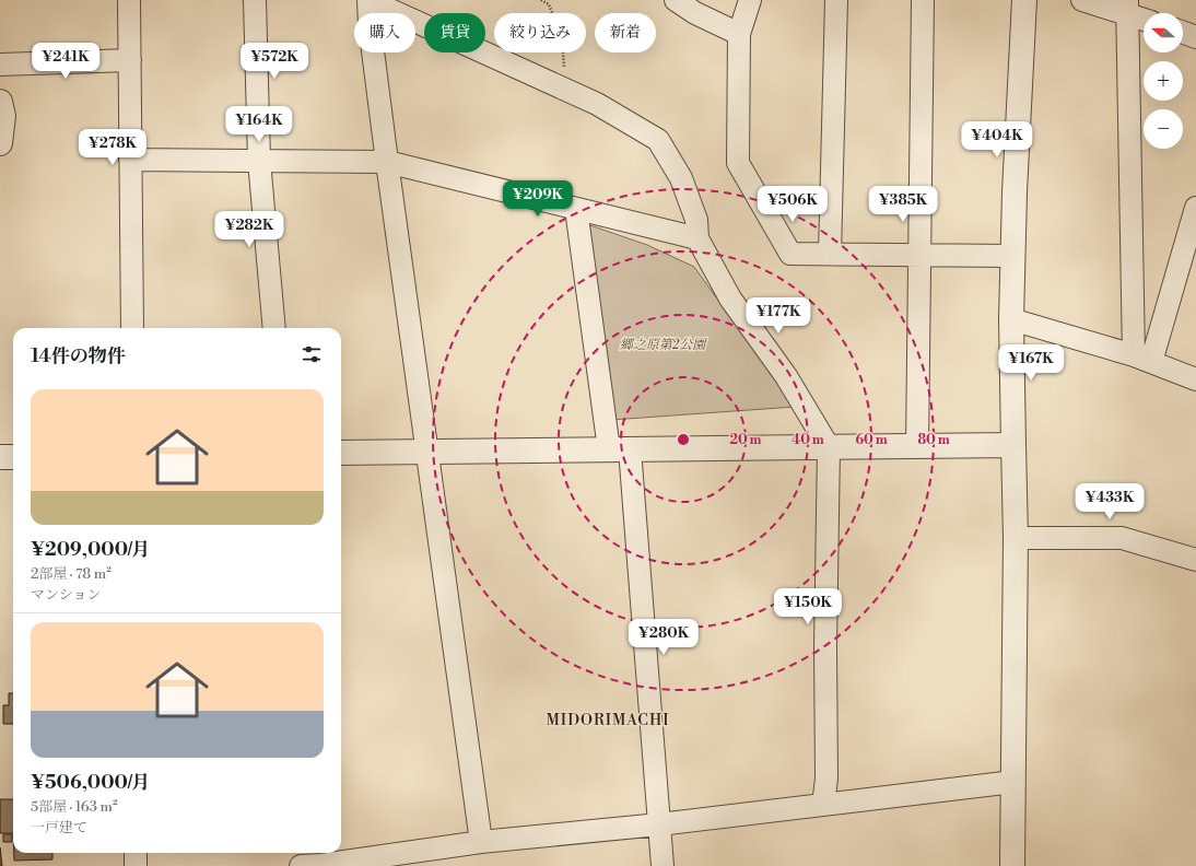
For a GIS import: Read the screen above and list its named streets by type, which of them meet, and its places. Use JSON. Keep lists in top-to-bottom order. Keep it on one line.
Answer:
{"districts":["MIDORIMACHI"],"parks":["郷之原第2公園"],"north":"left","page":{"map_buttons":["+","−"],"chip":["購入","賃貸","絞り込み","新着"],"price":["¥241K","¥572K","¥164K","¥404K","¥278K","¥209K","¥506K","¥385K","¥282K","¥177K","¥167K","¥433K","¥150K","¥280K"],"heading":"14件の物件","list":[{"name":"¥209,000/月","note":"2部屋 · 78 m² · マンション"},{"name":"¥506,000/月","note":"5部屋 · 163 m² · 一戸建て"}]},"rings":["20 m","40 m","60 m","80 m"]}
